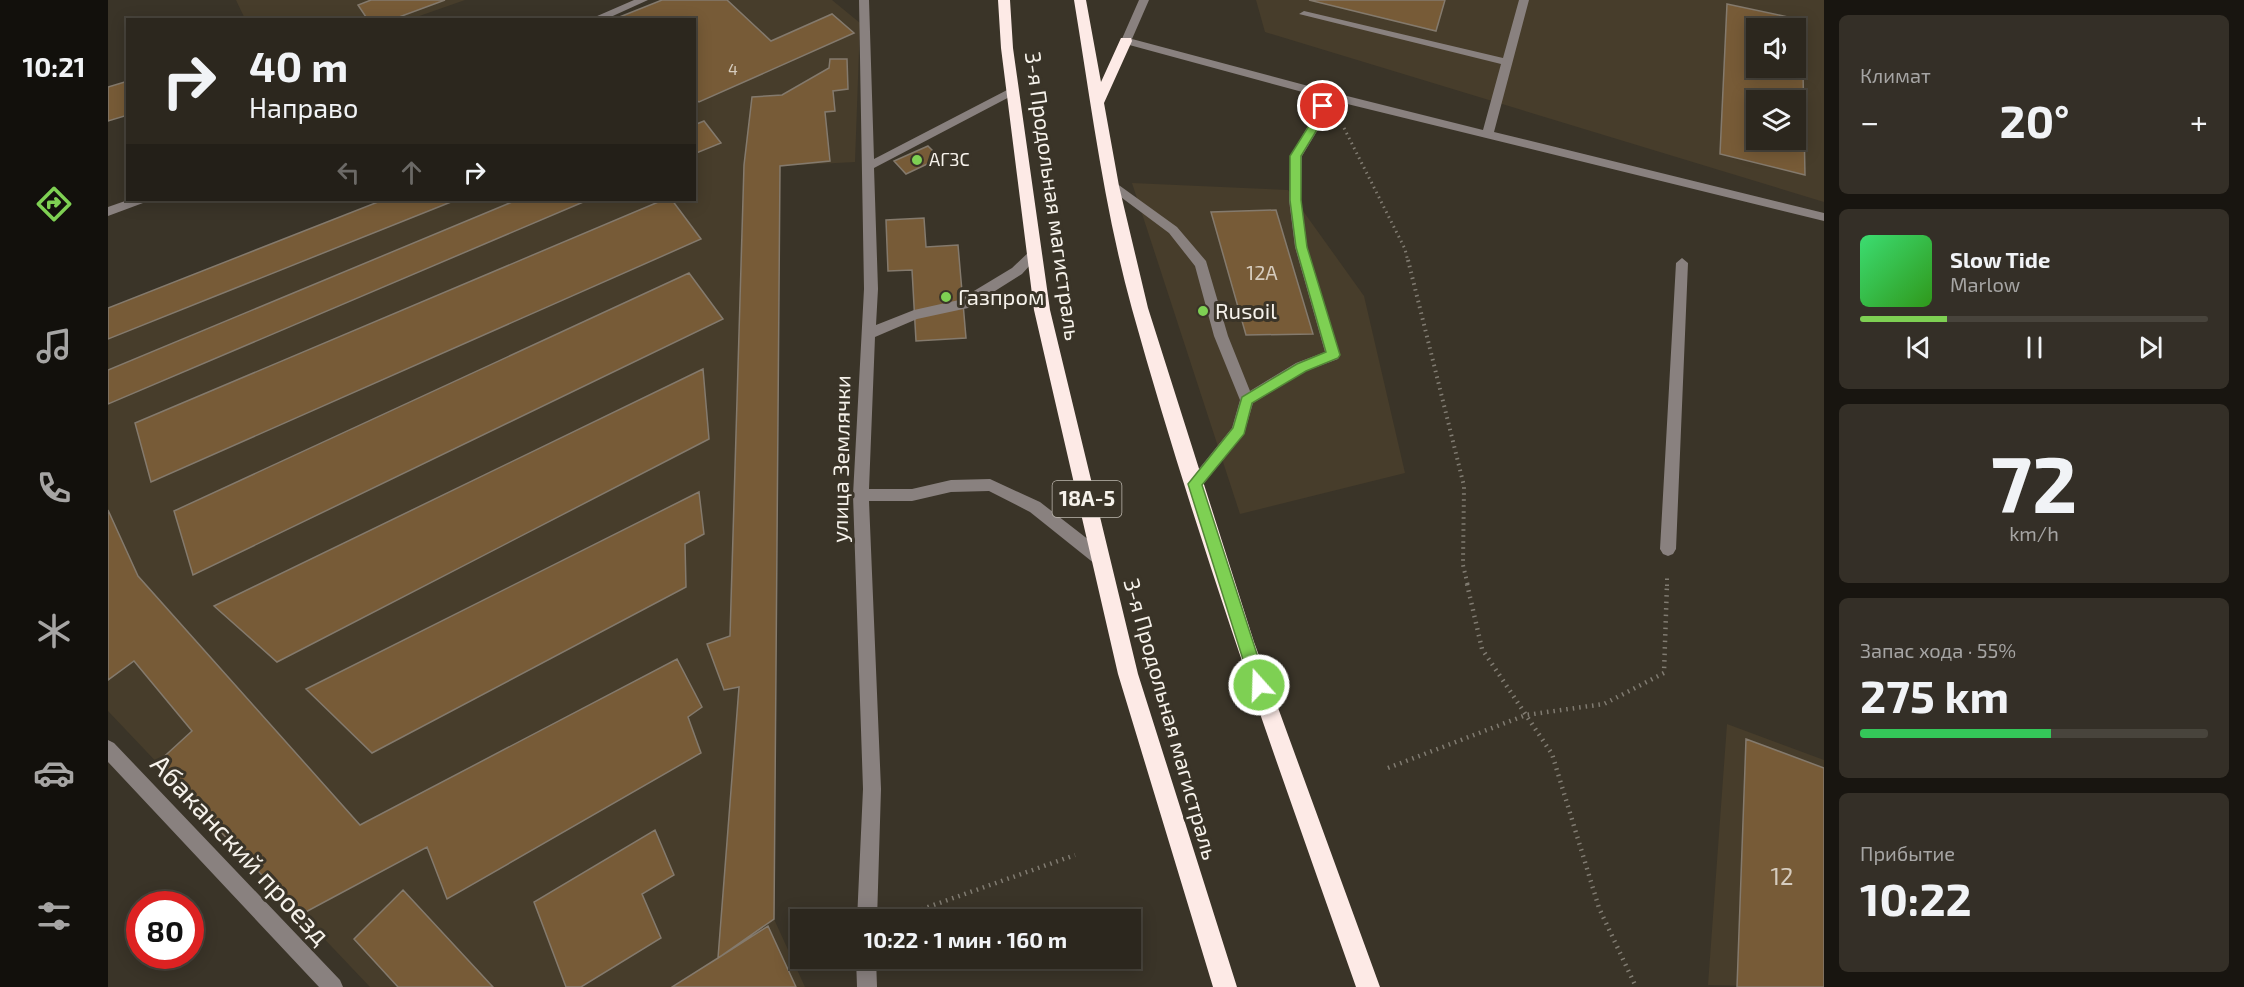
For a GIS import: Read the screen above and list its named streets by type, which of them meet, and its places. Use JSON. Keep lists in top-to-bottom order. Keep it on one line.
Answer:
{"streets":{"highway":["3-я Продольная магистраль","18А-5"],"street":["улица Землячки","Абаканский проезд"]},"places":["АГЗС","Газпром","Rusoil"],"house_numbers":["4","12А","12"],"page":{"tabs":"10:21","tile":["Климат",["72","km/h"],["Запас хода · 55%","275 km"],["Прибытие","10:22"]],"turn":["40 m","Направо"],"heat":["−","20°","+"],"song":["Slow Tide","Marlow"],"limit":"80","trip":"10:22 · 1 мин · 160 m"}}
